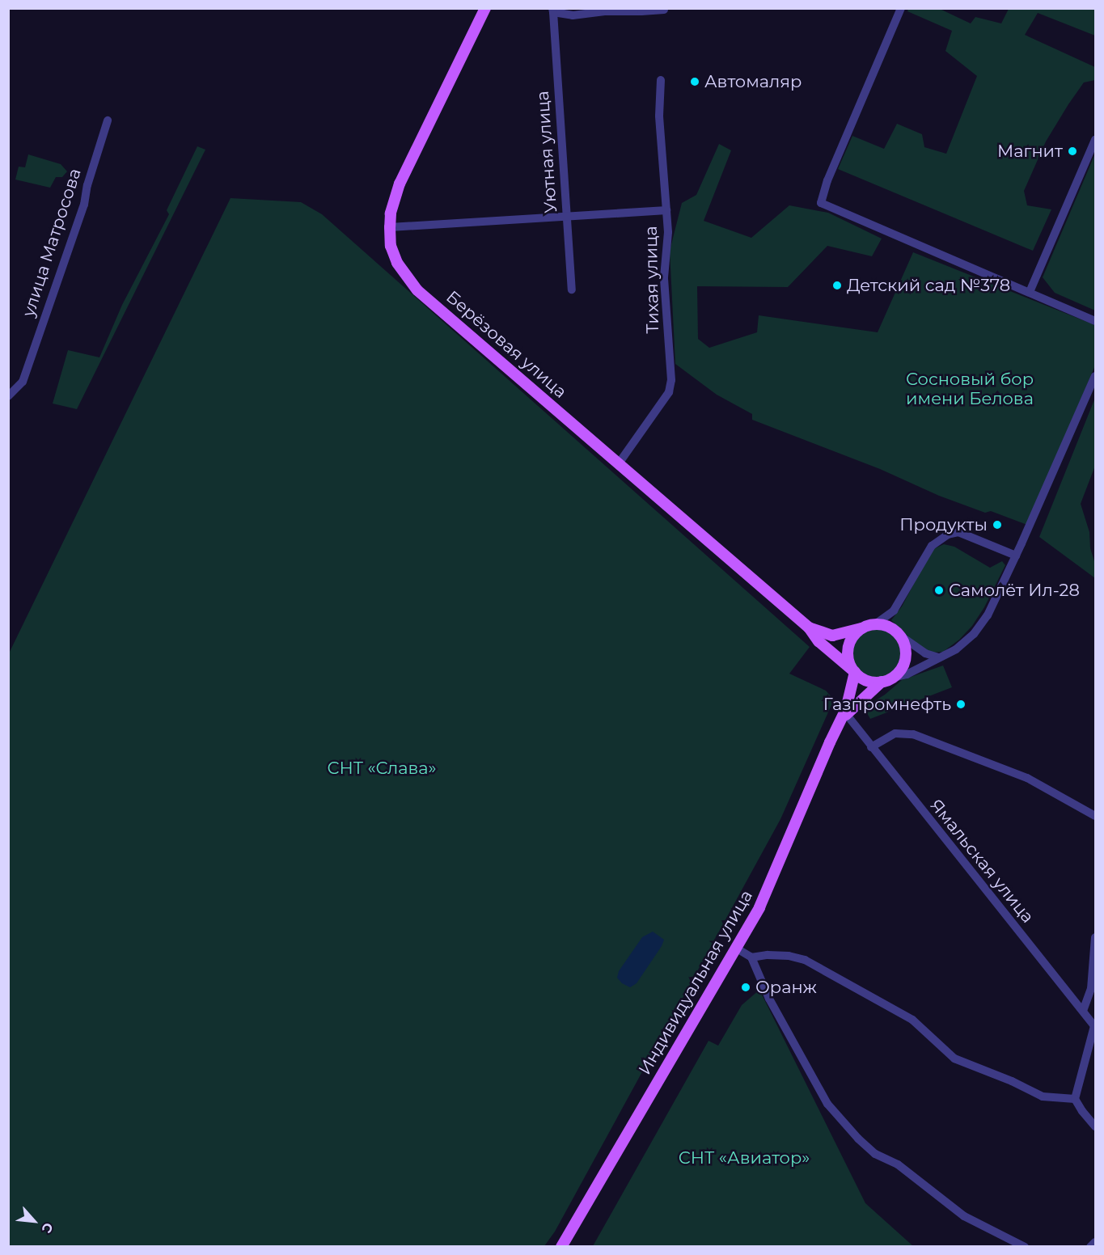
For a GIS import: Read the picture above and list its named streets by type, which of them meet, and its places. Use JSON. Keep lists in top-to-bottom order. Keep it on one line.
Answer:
{"streets":{"main road":["Берёзовая улица","Индивидуальная улица"],"street":["Уютная улица","улица Матросова","Тихая улица","Ямальская улица"]},"crossings":[["Тихая улица","Берёзовая улица"],["Берёзовая улица","Индивидуальная улица"],["Ямальская улица","Индивидуальная улица"]],"parks":["Сосновый бор имени Белова","СНТ «Слава»","СНТ «Авиатор»"],"places":["Автомаляр","Магнит","Детский сад №378","Продукты","Самолёт Ил-28","Газпромнефть","Оранж"],"north":"bottom right"}
